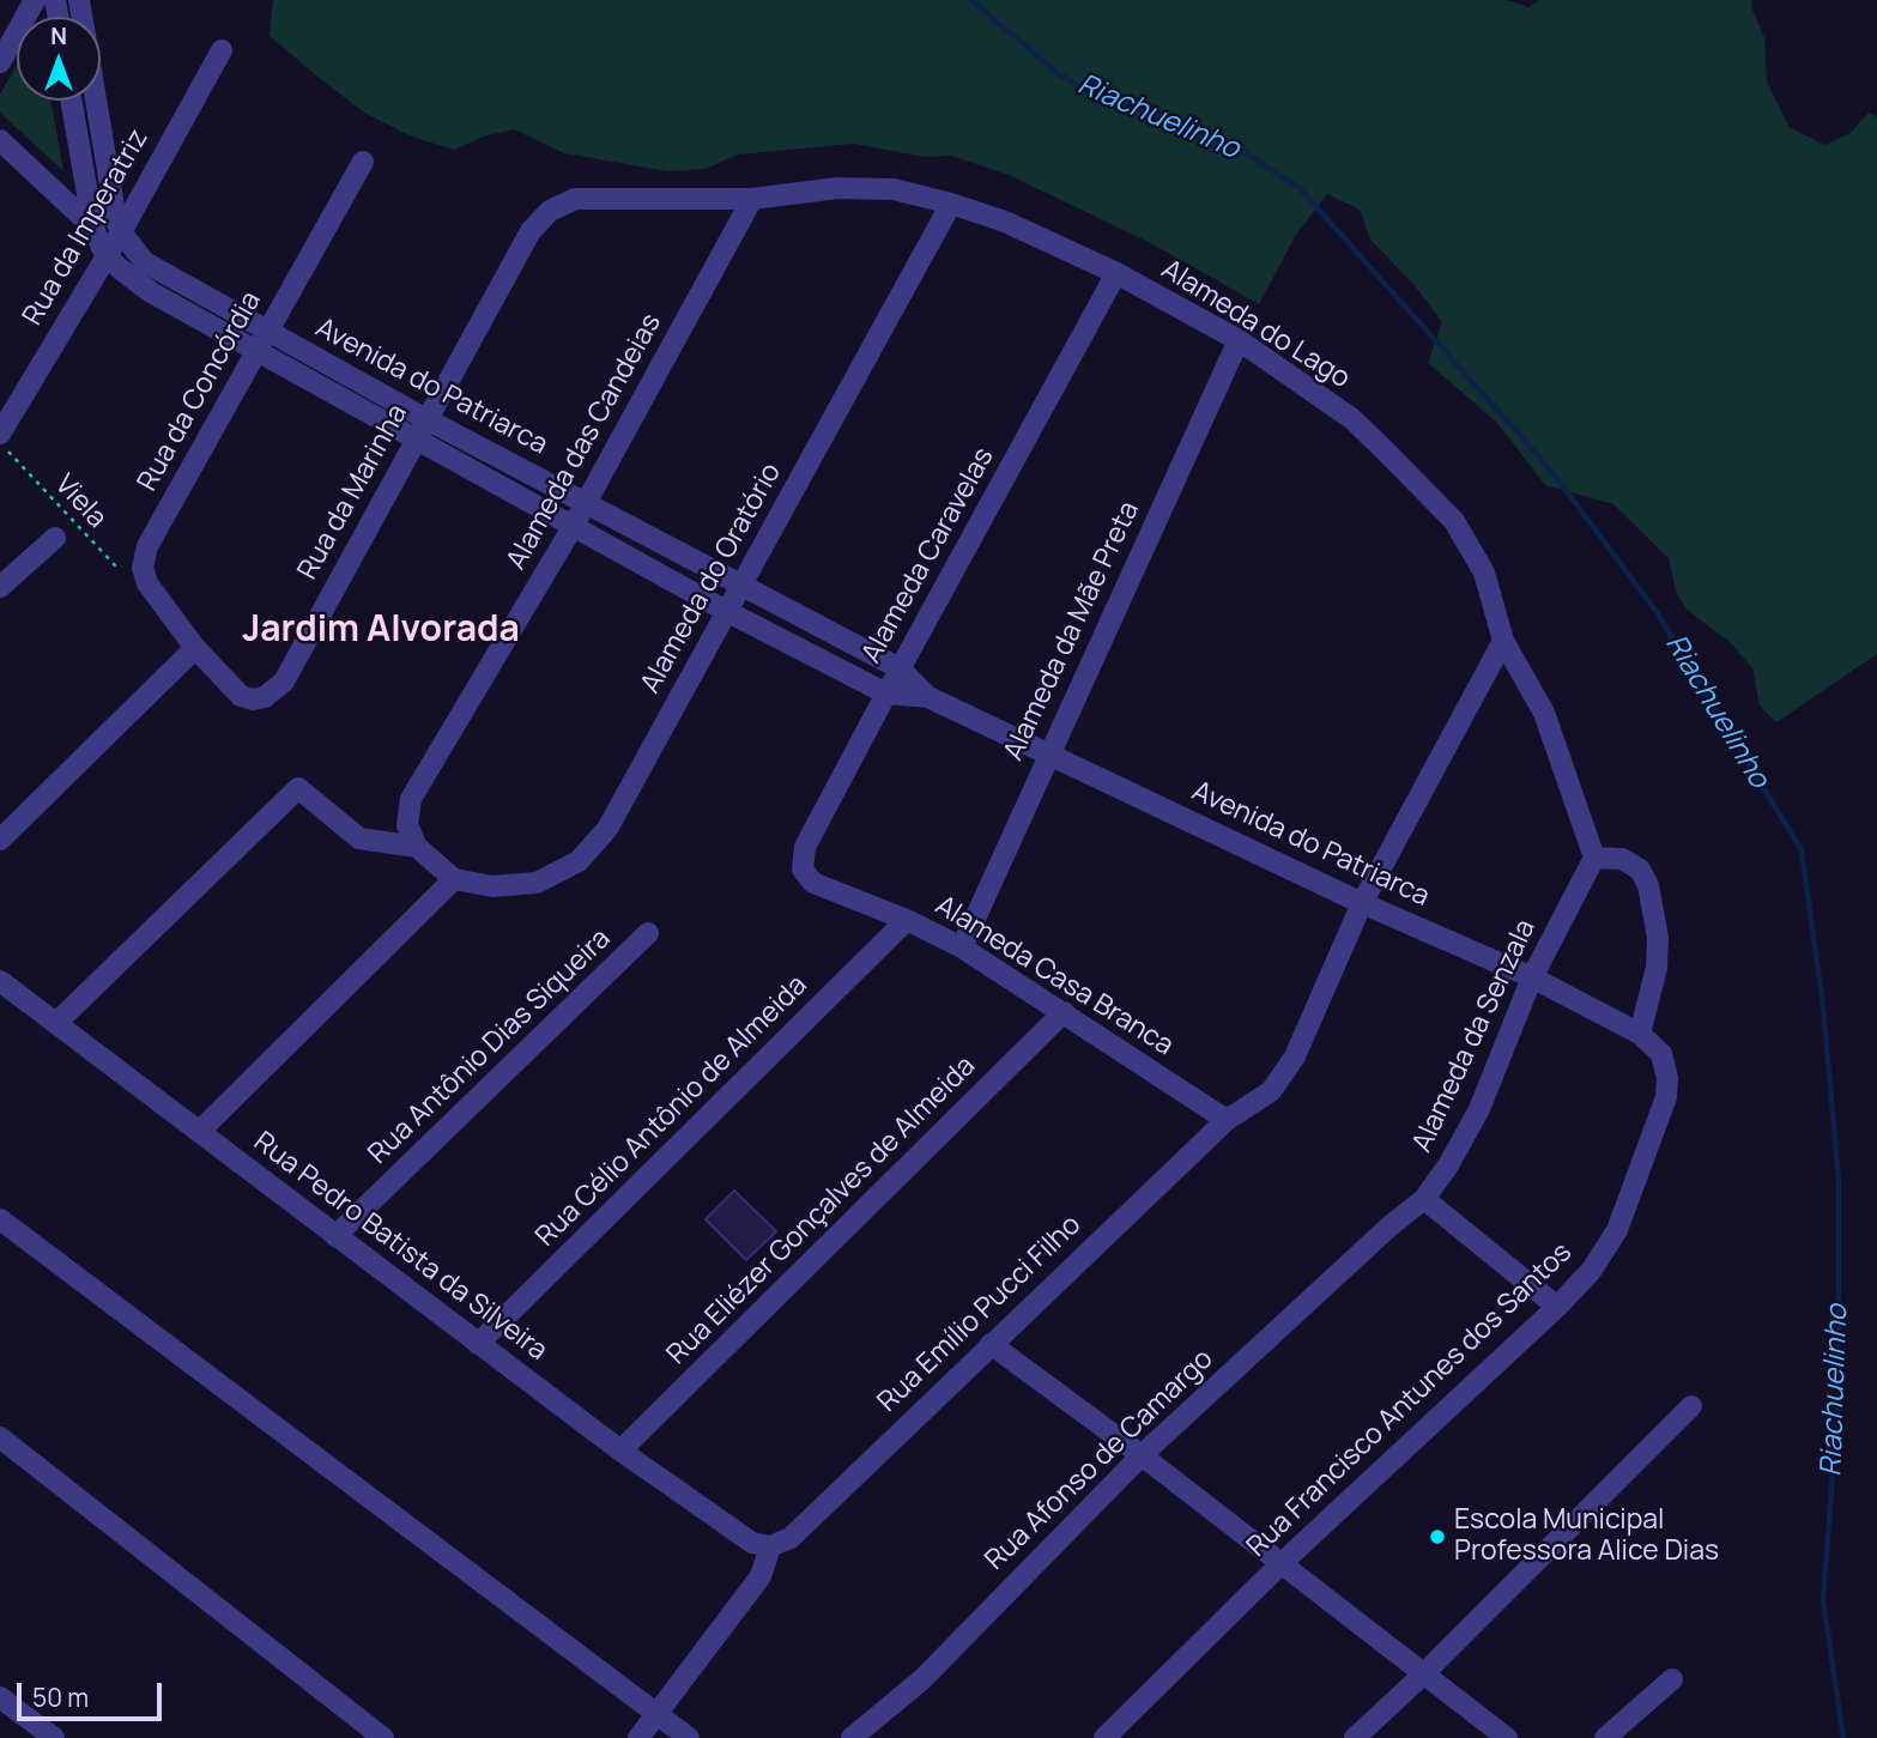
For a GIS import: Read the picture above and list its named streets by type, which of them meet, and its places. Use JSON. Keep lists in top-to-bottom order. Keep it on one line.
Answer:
{"streets":{"street":["Rua da Imperatriz","Alameda do Lago","Avenida do Patriarca","Rua da Concórdia","Alameda das Candeias","Rua da Marinha","Alameda Caravelas","Alameda do Oratório","Alameda da Mãe Preta","Alameda Casa Branca","Alameda da Senzala","Rua Antônio Dias Siqueira","Rua Célio Antônio de Almeida","Rua Eliézer Gonçalves de Almeida","Rua Pedro Batista da Silveira","Rua Emílio Pucci Filho","Rua Francisco Antunes dos Santos","Rua Afonso de Camargo"],"path":["Viela"]},"crossings":[["Rua da Imperatriz","Avenida do Patriarca"],["Alameda do Lago","Alameda das Candeias"],["Alameda do Lago","Rua da Marinha"],["Alameda do Lago","Alameda Caravelas"],["Alameda do Lago","Alameda do Oratório"],["Alameda do Lago","Alameda da Mãe Preta"],["Alameda do Lago","Alameda da Senzala"],["Alameda do Lago","Rua Emílio Pucci Filho"],["Avenida do Patriarca","Rua da Concórdia"],["Avenida do Patriarca","Alameda das Candeias"],["Avenida do Patriarca","Rua da Marinha"],["Avenida do Patriarca","Alameda Caravelas"],["Avenida do Patriarca","Alameda do Oratório"],["Avenida do Patriarca","Alameda da Mãe Preta"],["Avenida do Patriarca","Alameda da Senzala"],["Avenida do Patriarca","Rua Emílio Pucci Filho"],["Avenida do Patriarca","Rua Francisco Antunes dos Santos"],["Rua da Concórdia","Viela"],["Alameda Caravelas","Alameda Casa Branca"],["Alameda da Mãe Preta","Alameda Casa Branca"],["Alameda Casa Branca","Rua Célio Antônio de Almeida"],["Alameda Casa Branca","Rua Eliézer Gonçalves de Almeida"],["Alameda Casa Branca","Rua Emílio Pucci Filho"],["Alameda da Senzala","Rua Afonso de Camargo"],["Rua Antônio Dias Siqueira","Rua Pedro Batista da Silveira"],["Rua Célio Antônio de Almeida","Rua Pedro Batista da Silveira"],["Rua Eliézer Gonçalves de Almeida","Rua Pedro Batista da Silveira"],["Rua Pedro Batista da Silveira","Rua Emílio Pucci Filho"]],"districts":["Jardim Alvorada"],"water":["Riachuelinho"],"places":["Escola Municipal Professora Alice Dias"],"scale_bar":"50 m","north":"top"}
